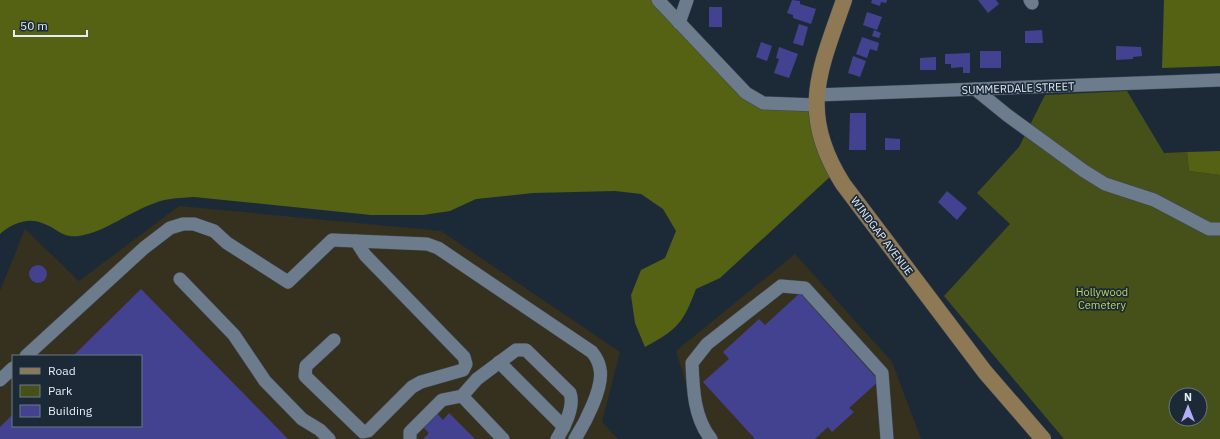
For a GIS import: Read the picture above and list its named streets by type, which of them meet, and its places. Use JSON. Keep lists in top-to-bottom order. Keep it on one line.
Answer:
{"streets":{"main road":["WINDGAP AVENUE"],"street":["SUMMERDALE STREET"]},"crossings":[["SUMMERDALE STREET","WINDGAP AVENUE"]],"parks":["Hollywood Cemetery"],"legend":["Road","Park","Building"],"scale_bar":"50 m","north":"top"}
